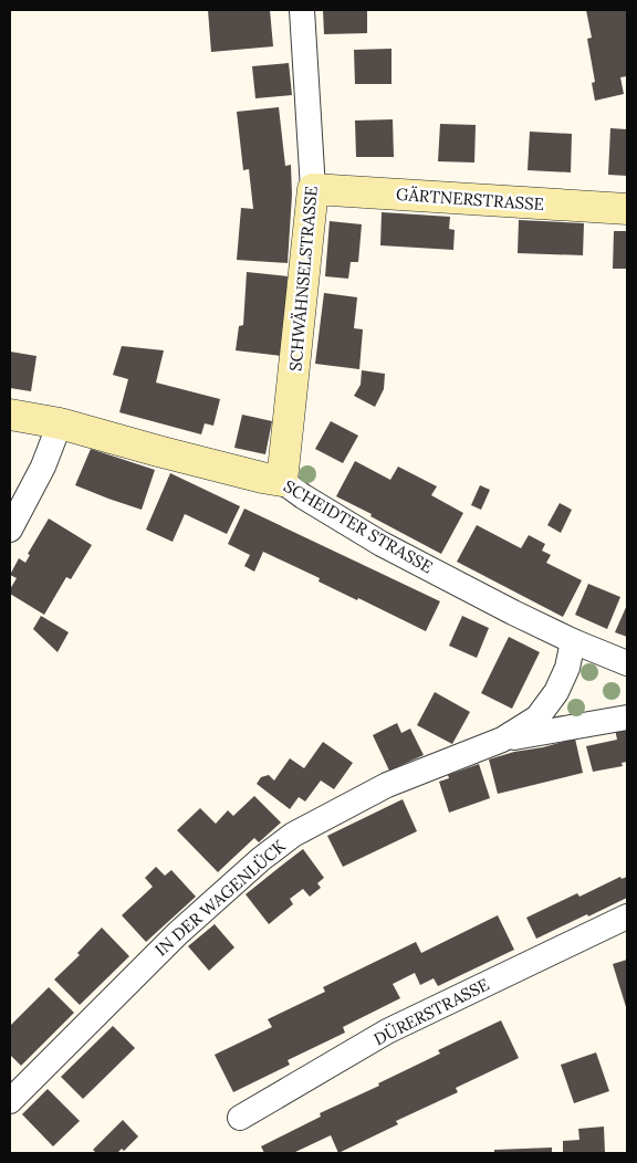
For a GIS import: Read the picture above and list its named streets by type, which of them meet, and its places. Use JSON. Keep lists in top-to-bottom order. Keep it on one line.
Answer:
{"streets":{"street":["GÄRTNERSTRASSE","SCHWÄHNSELSTRASSE","SCHEIDTER STRASSE","IN DER WAGENLÜCK","DÜRERSTRASSE"]},"crossings":[["GÄRTNERSTRASSE","SCHWÄHNSELSTRASSE"],["SCHWÄHNSELSTRASSE","SCHEIDTER STRASSE"],["SCHEIDTER STRASSE","IN DER WAGENLÜCK"]]}
